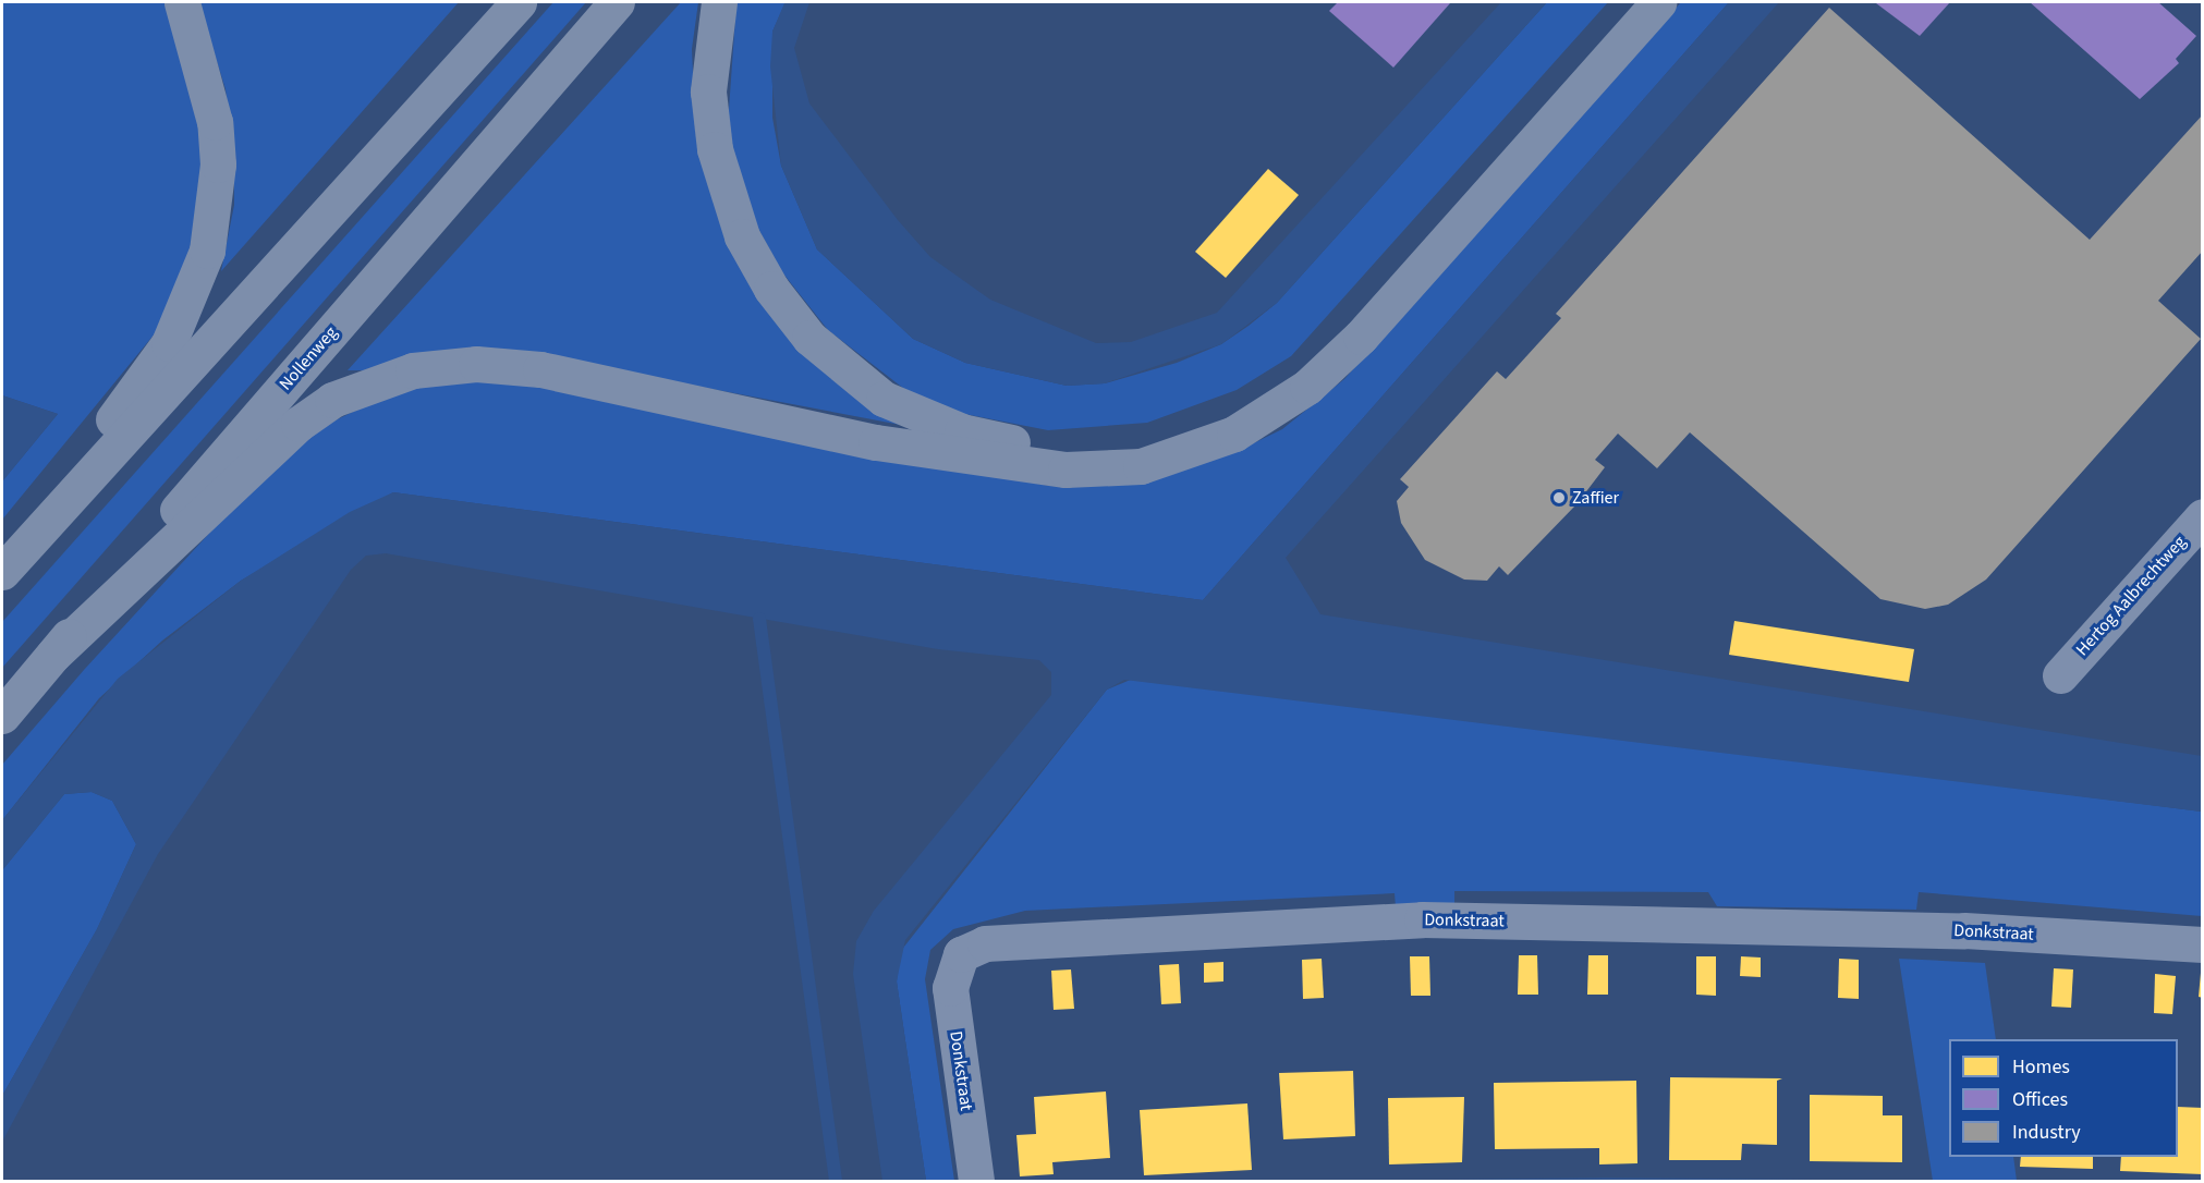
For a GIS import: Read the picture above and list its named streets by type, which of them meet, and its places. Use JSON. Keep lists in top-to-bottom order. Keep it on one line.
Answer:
{"streets":{"highway":["Nollenweg"],"street":["Hertog Aalbrechtweg","Donkstraat"]},"places":["Zaffier"],"legend":["Homes","Offices","Industry"]}
